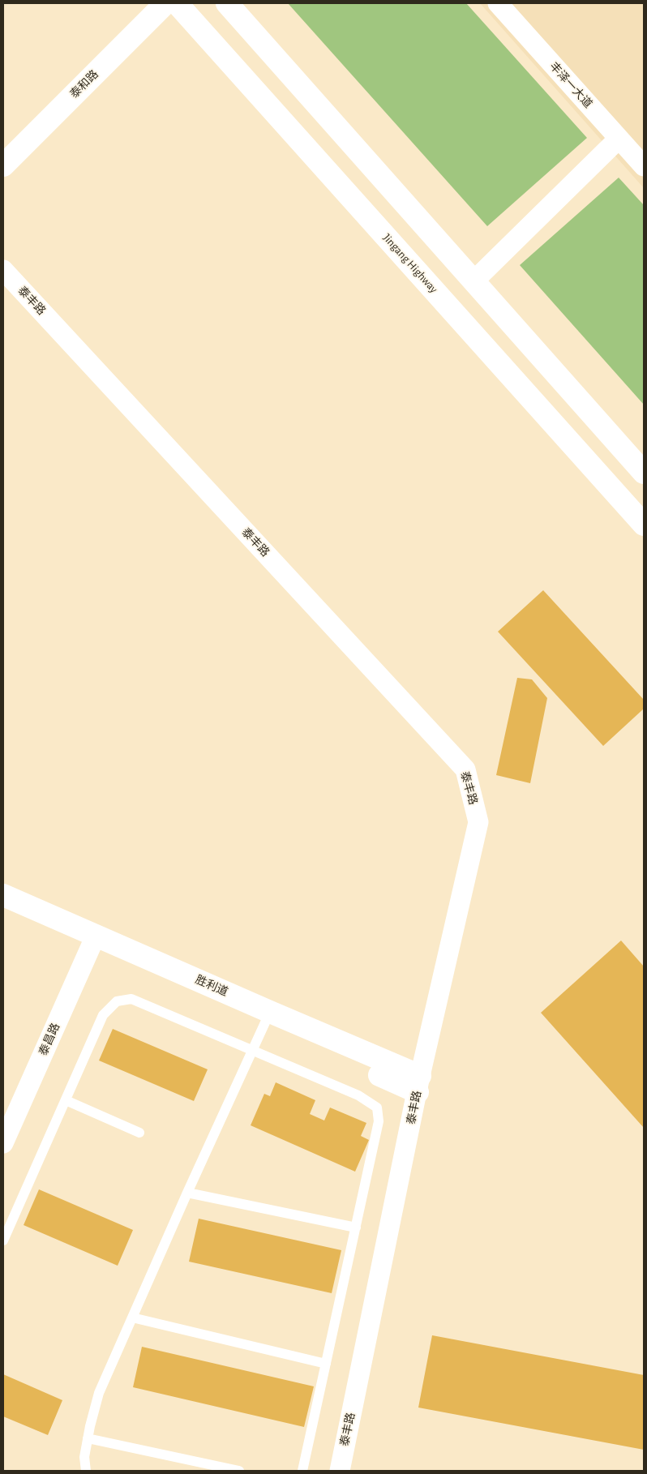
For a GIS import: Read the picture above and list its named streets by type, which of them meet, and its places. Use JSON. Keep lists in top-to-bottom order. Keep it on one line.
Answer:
{"streets":{"main road":["泰和路","Jingang Highway","胜利道"],"street":["丰泽一大道","泰丰路","泰昌路"]},"crossings":[["泰丰路","胜利道"],["胜利道","泰昌路"]]}
